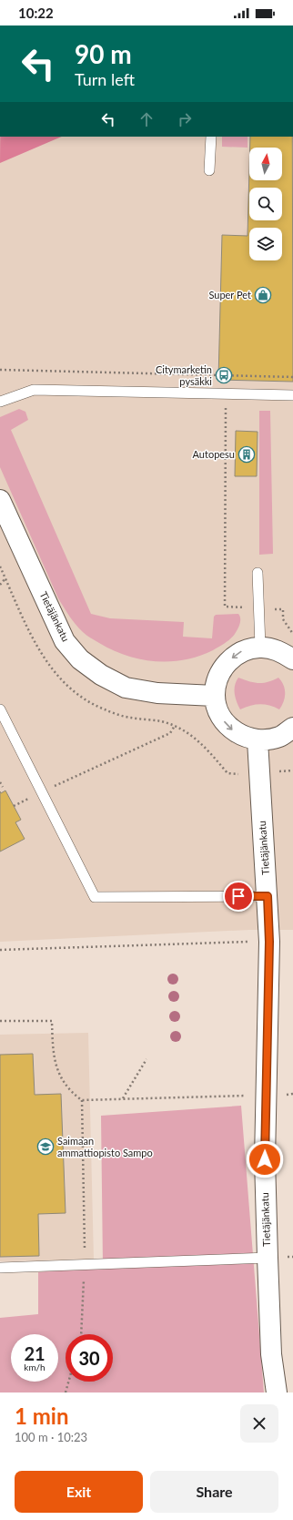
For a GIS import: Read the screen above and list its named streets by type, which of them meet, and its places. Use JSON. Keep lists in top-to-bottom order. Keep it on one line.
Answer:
{"streets":{"street":["Tietäjänkatu"]},"places":{"shop":["Super Pet"],"bus stop":["Citymarketin pysäkki"],"building":["Autopesu"],"school or university":["Saimaan ammattiopisto Sampo"]},"north":"top","page":{"status":"10:22","turn":["90 m","Turn left"],"speed":"21 km/h","limit":"30","heading":["1 min","100 m · 10:23"],"buttons":["Exit","Share"]}}
